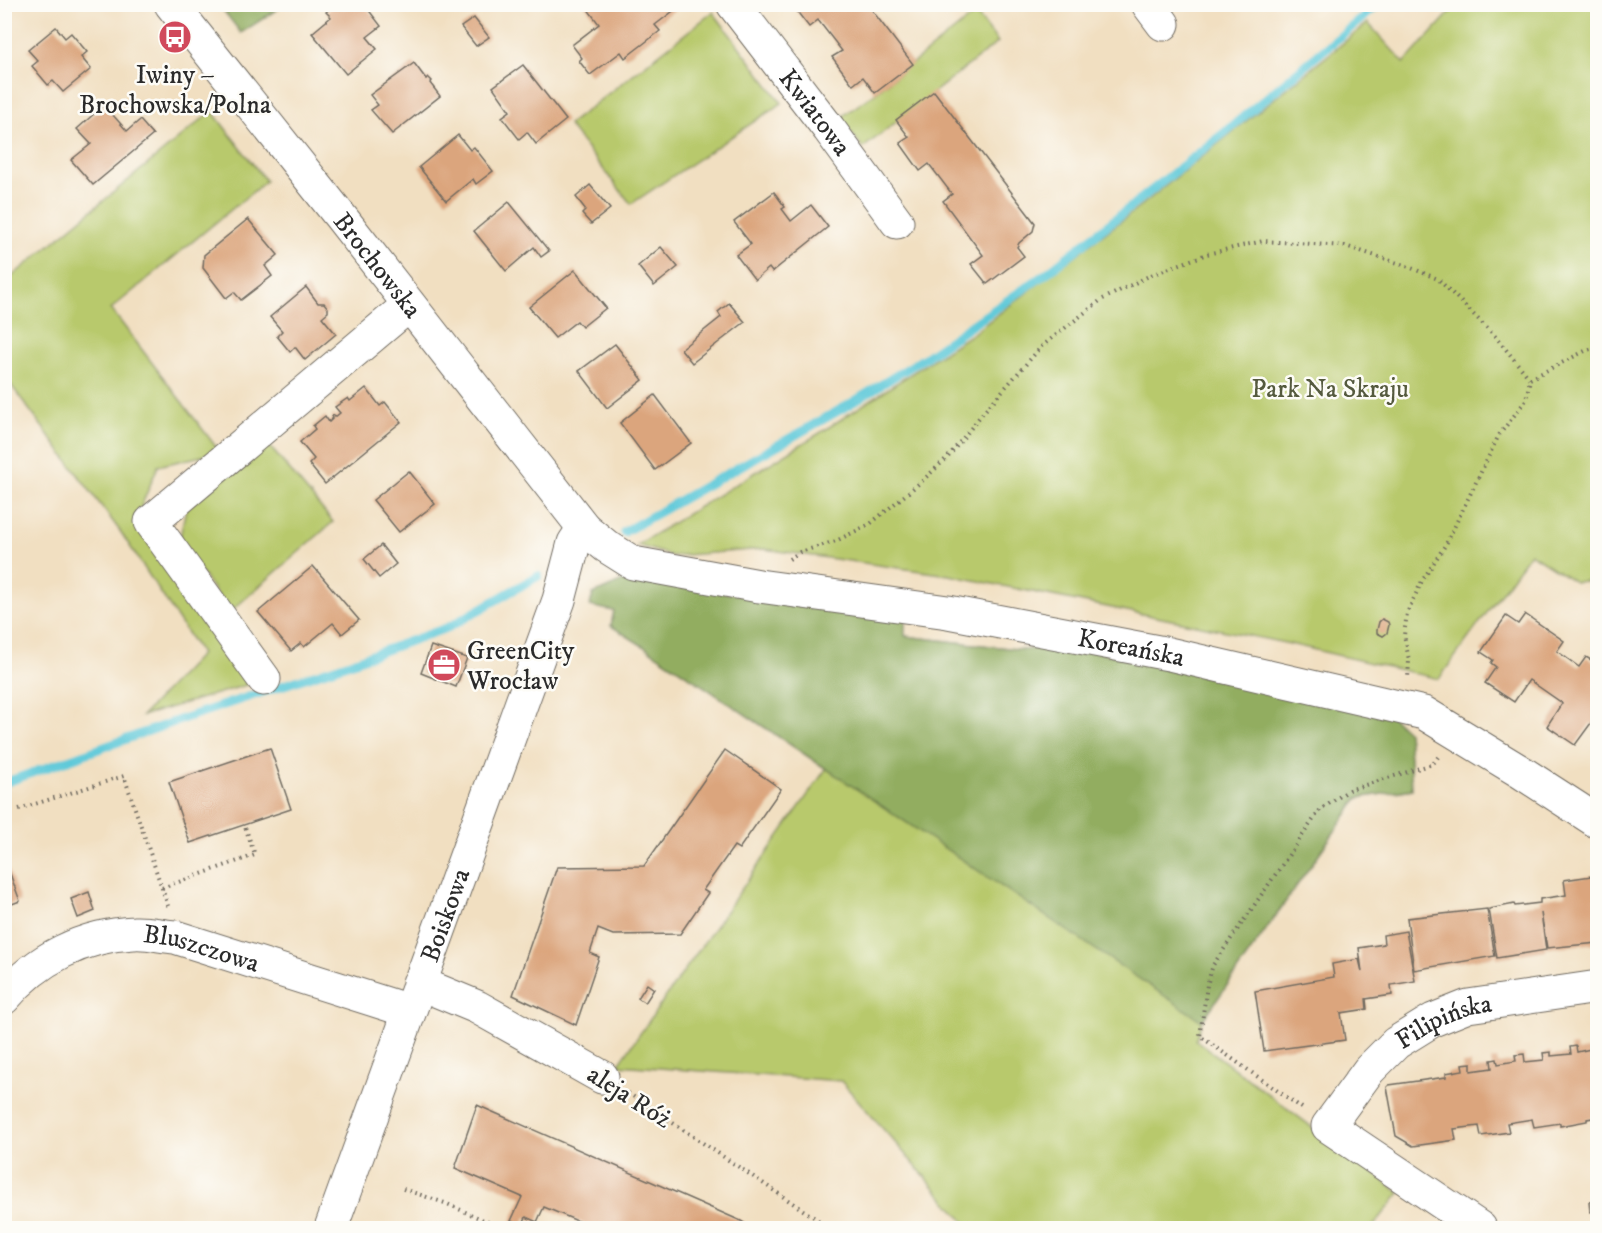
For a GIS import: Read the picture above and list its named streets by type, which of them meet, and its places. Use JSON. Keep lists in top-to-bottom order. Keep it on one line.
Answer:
{"streets":{"street":["Kwiatowa","Brochowska","Koreańska","Boiskowa","Bluszczowa","Filipińska","aleja Róż"]},"crossings":[["Brochowska","Koreańska"],["Brochowska","Boiskowa"],["Boiskowa","Bluszczowa"],["Boiskowa","aleja Róż"],["Bluszczowa","aleja Róż"]],"parks":["Park Na Skraju"],"places":{"bus stop":["Iwiny – Brochowska/Polna"],"office":["GreenCity Wrocław"]}}
